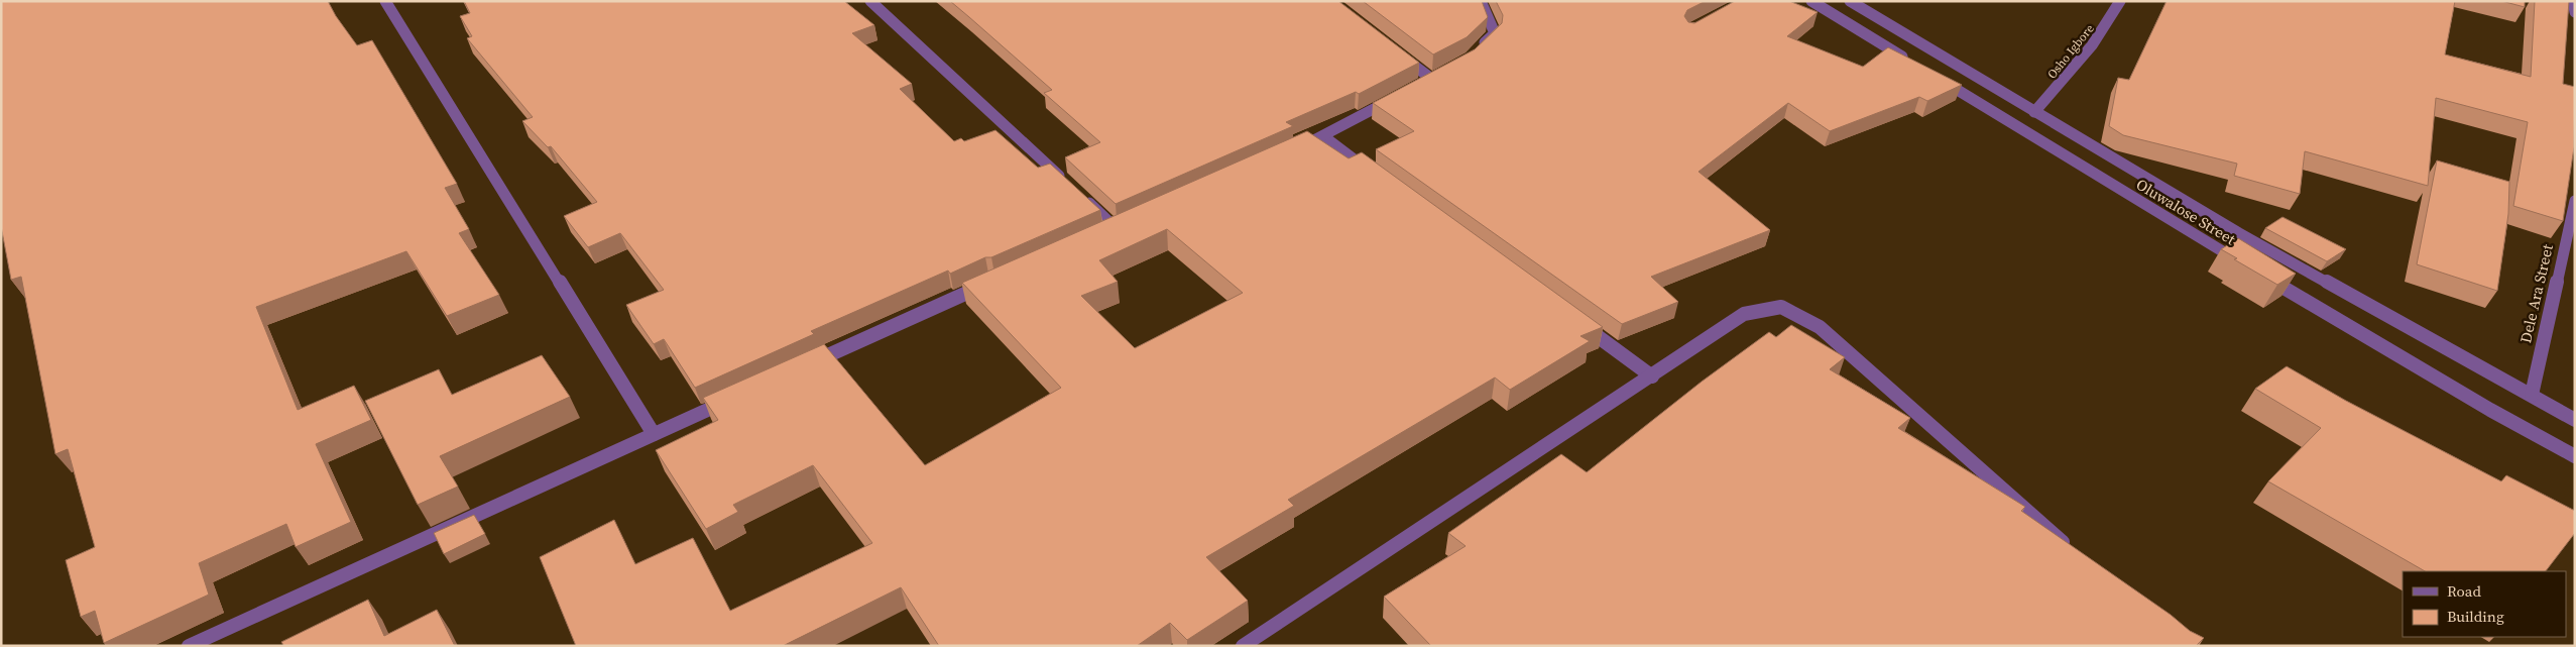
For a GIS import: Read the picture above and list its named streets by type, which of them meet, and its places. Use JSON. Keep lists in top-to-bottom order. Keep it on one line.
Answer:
{"streets":{"street":["Osho Igbore","Oluwalose Street","Dele Ara Street"]},"crossings":[["Osho Igbore","Oluwalose Street"],["Oluwalose Street","Dele Ara Street"]],"legend":["Road","Building"]}
